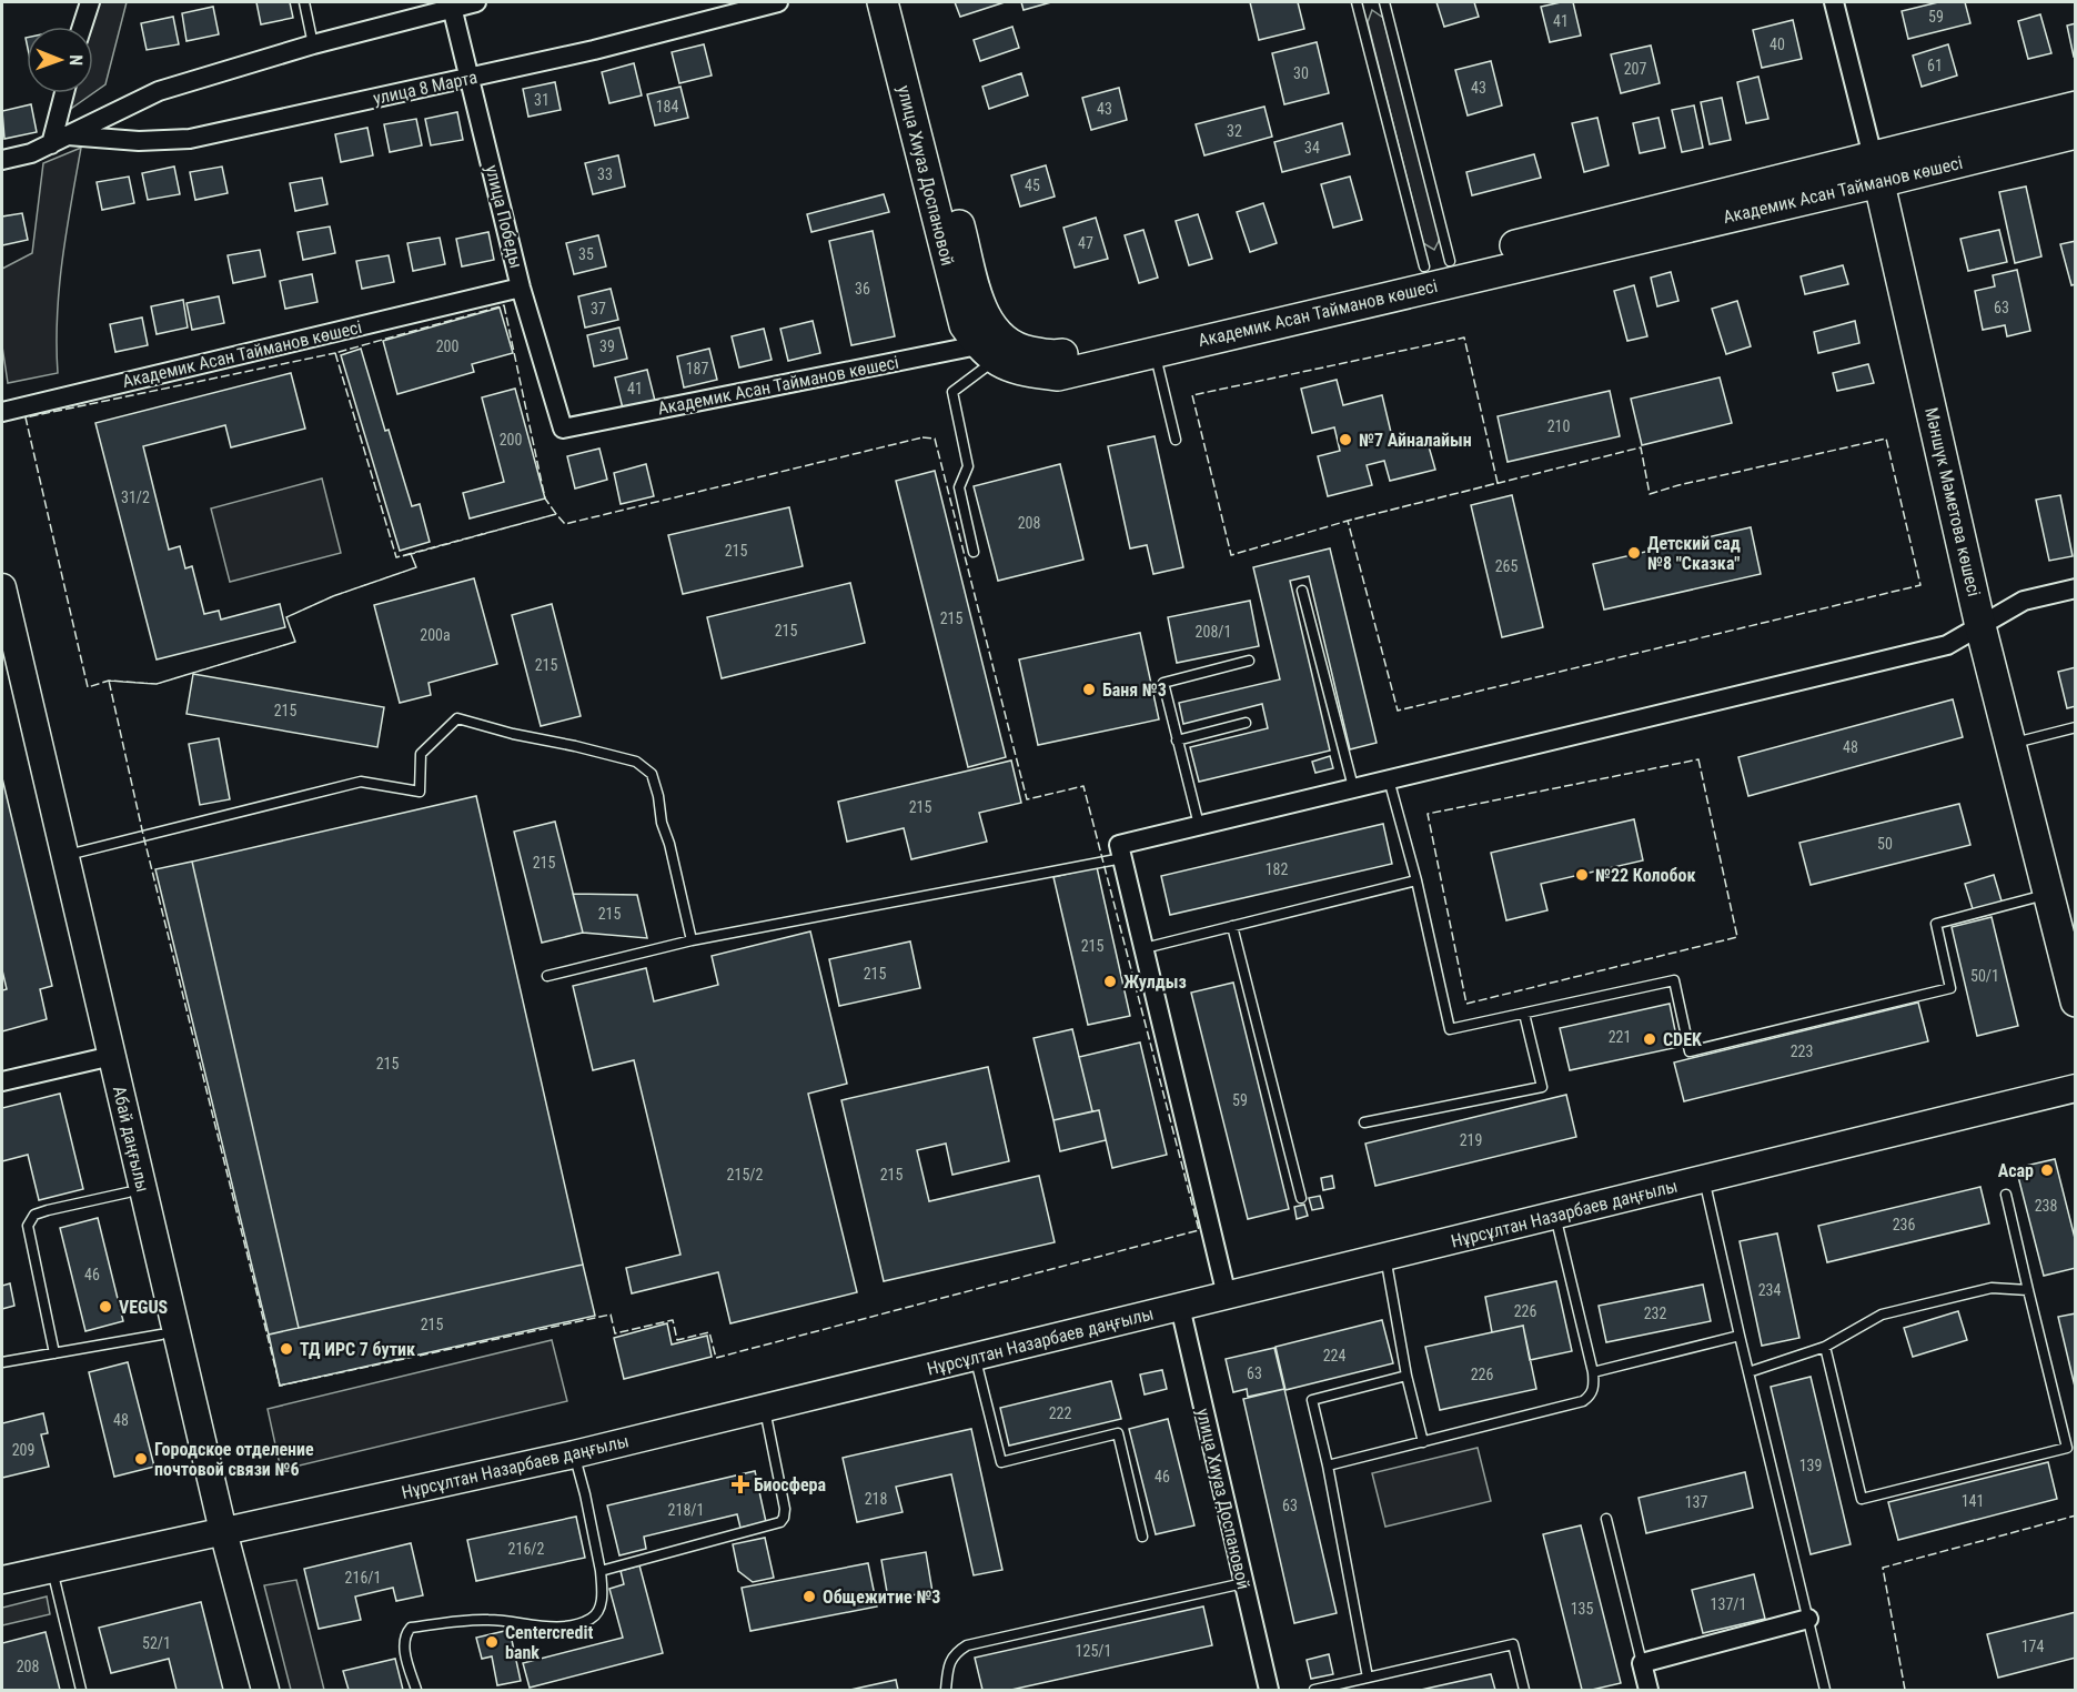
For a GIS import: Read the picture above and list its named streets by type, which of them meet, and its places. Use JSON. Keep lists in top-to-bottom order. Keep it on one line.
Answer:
{"streets":{"main road":["улица Хиуаз Доспановой","Академик Асан Тайманов көшесі","Мәншүк Мәметова көшесі","Абай даңғылы","Нұрсұлтан Назарбаев даңғылы"],"street":["улица 8 Марта","улица Победы"]},"crossings":[["улица 8 Марта","улица Победы"],["улица Хиуаз Доспановой","Академик Асан Тайманов көшесі"],["улица Хиуаз Доспановой","Нұрсұлтан Назарбаев даңғылы"],["Академик Асан Тайманов көшесі","улица Победы"],["Академик Асан Тайманов көшесі","Мәншүк Мәметова көшесі"],["Абай даңғылы","Нұрсұлтан Назарбаев даңғылы"]],"places":{"other":["№7 Айналайын","Детский сад №8 \"Сказка\"","Баня №3","№22 Колобок","Жулдыз","CDEK","Асар","VEGUS","ТД ИРС 7 бутик","Городское отделение почтовой связи №6","Общежитие №3","Centercredit bank"],"health":["Биосфера"]},"house_numbers":["59","41","40","61","207","30","43","31","184","43","32","34","33","45","47","35","36","63","37","200","39","187","41","210","200","31/2","208","215","265","215","215","208/1","200а","215","215","48","215","50","215","182","215","215","215","50/1","221","223","215","59","219","215/2","215","238","236","46","234","226","232","215","224","63","226","222","48","209","139","46","218","141","137","63","218/1","216/2","216/1","137/1","135","52/1","174","125/1","208"],"north":"right"}
